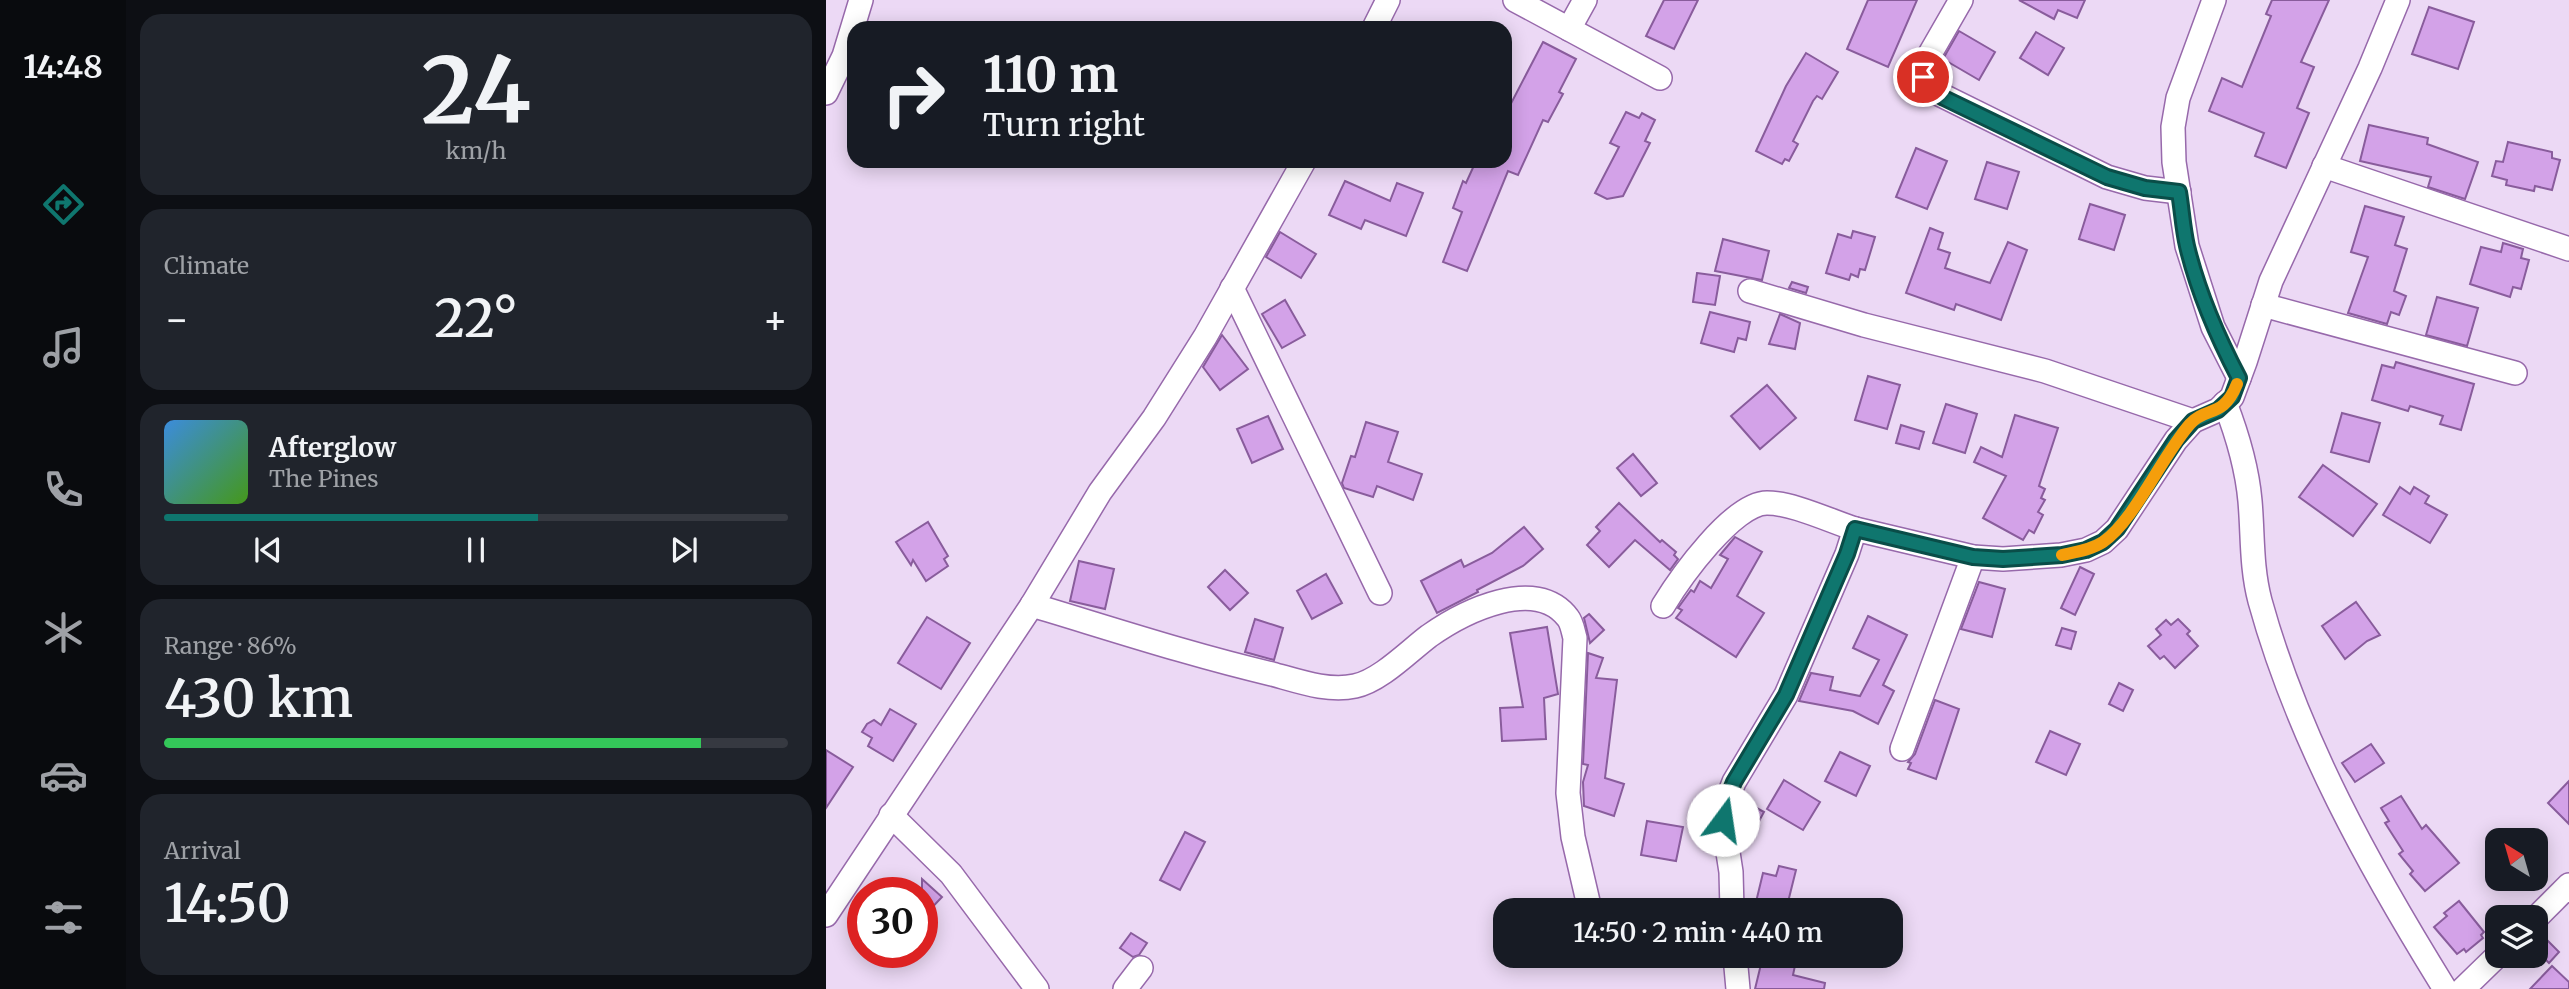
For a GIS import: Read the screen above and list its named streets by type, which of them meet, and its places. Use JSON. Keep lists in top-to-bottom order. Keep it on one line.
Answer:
{"north":"top left","page":{"tabs":"14:48","tile":[["24","km/h"],"Climate",["Range · 86%","430 km"],["Arrival","14:50"]],"turn":["110 m","Turn right"],"heat":["−","22°","+"],"song":["Afterglow","The Pines"],"limit":"30","trip":"14:50 · 2 min · 440 m"}}
